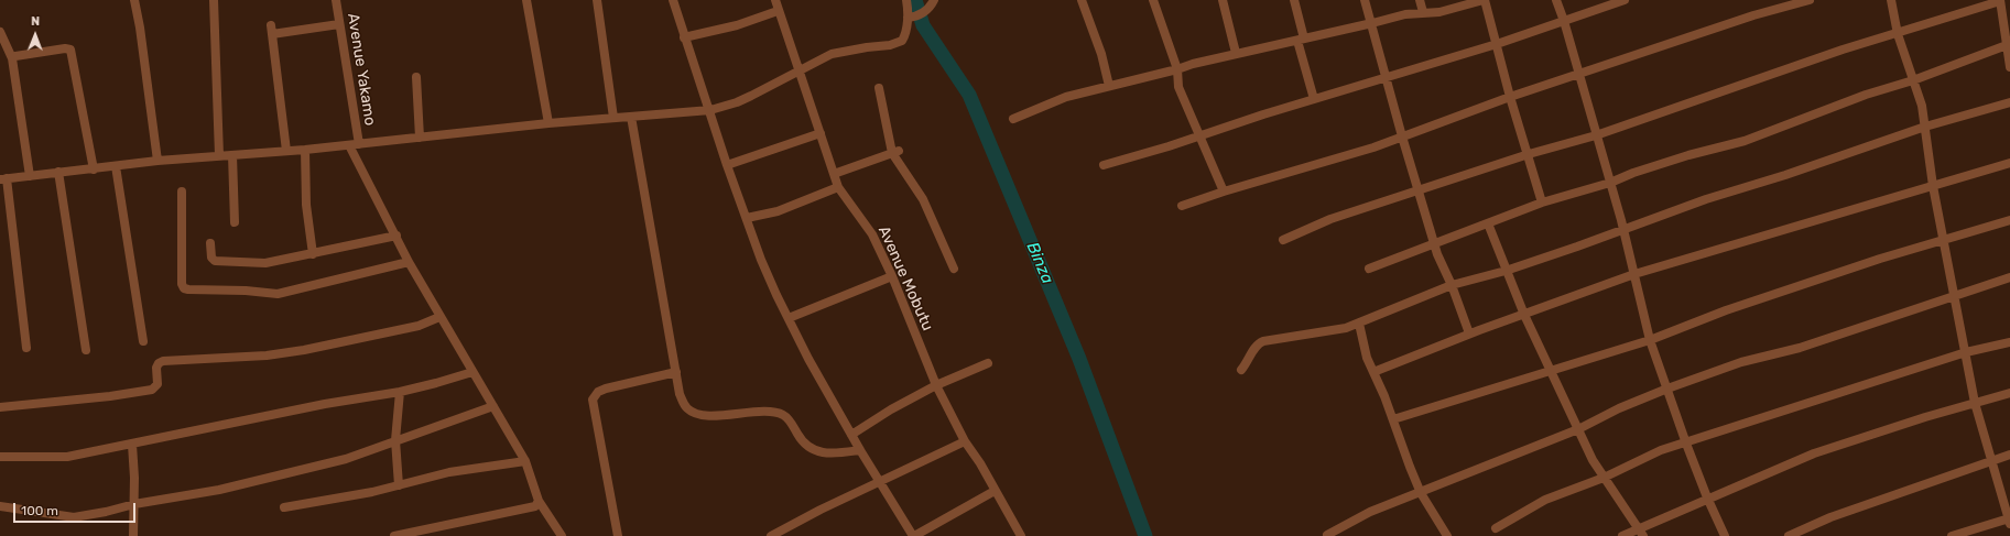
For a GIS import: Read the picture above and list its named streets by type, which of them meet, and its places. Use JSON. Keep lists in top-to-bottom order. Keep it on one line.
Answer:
{"streets":{"street":["Avenue Yakamo","Avenue Mobutu"]},"water":["Binza"],"scale_bar":"100 m","north":"top"}
